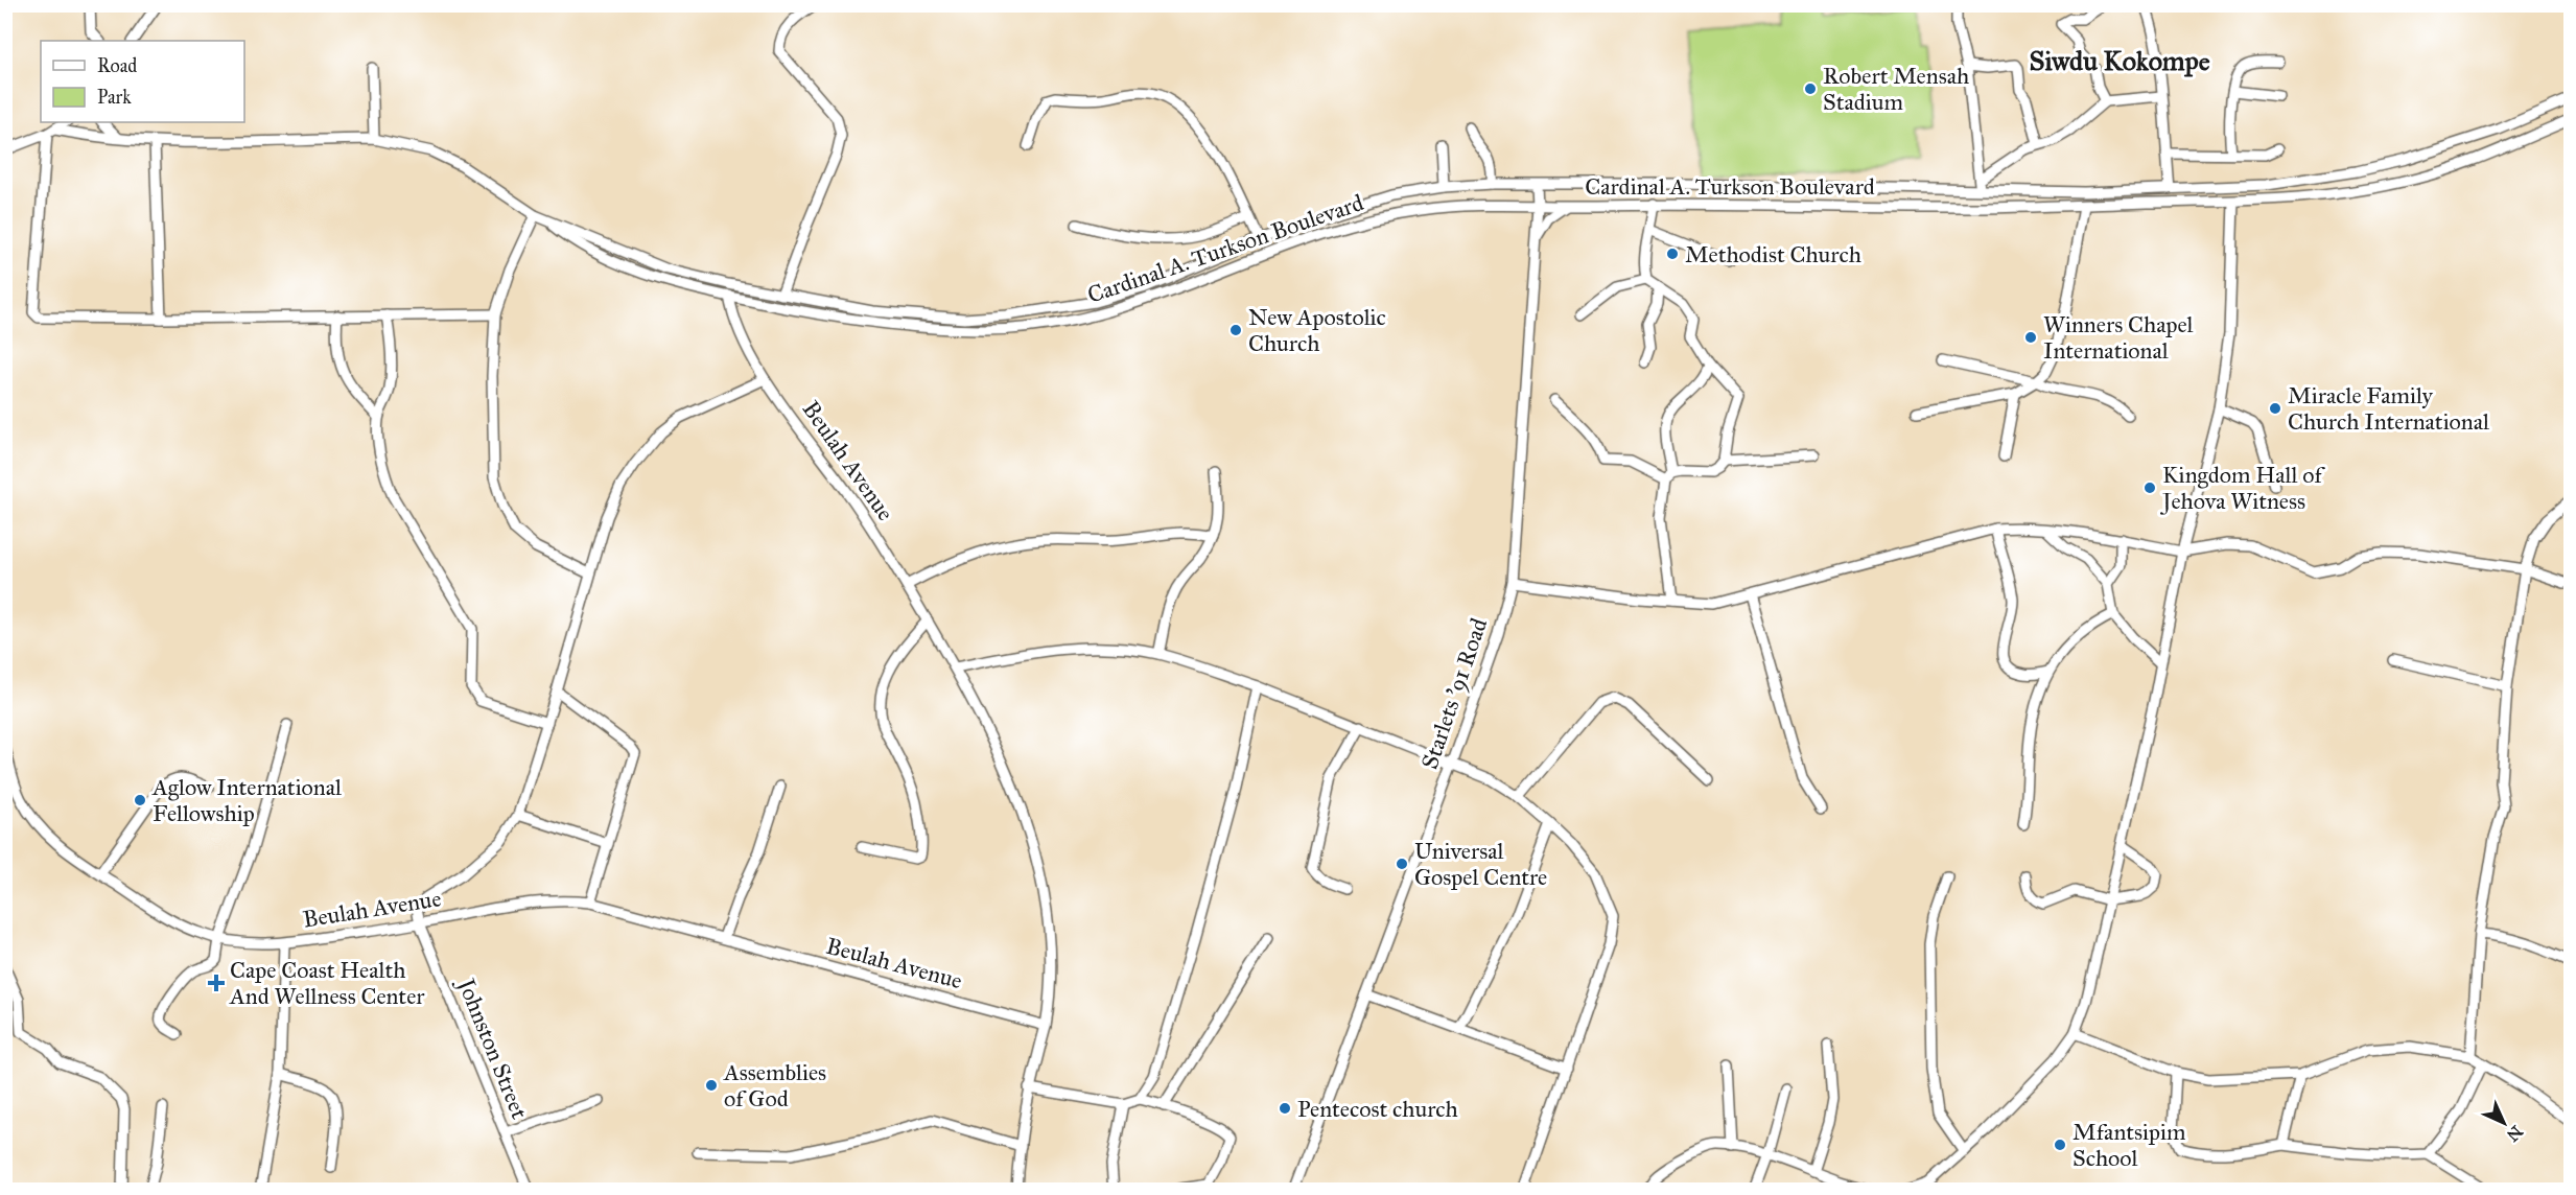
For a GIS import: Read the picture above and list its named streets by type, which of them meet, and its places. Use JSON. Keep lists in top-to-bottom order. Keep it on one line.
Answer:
{"streets":{"street":["Cardinal A. Turkson Boulevard","Beulah Avenue","Starlets '91 Road","Johnston Street"]},"crossings":[["Cardinal A. Turkson Boulevard","Beulah Avenue"],["Cardinal A. Turkson Boulevard","Starlets '91 Road"],["Beulah Avenue","Johnston Street"]],"districts":["Siwdu Kokompe"],"places":{"other":["Robert Mensah Stadium","Methodist Church","New Apostolic Church","Winners Chapel International","Miracle Family Church International","Kingdom Hall of Jehova Witness","Aglow International Fellowship","Universal Gospel Centre","Assemblies of God","Pentecost church","Mfantsipim School"],"health":["Cape Coast Health And Wellness Center"]},"legend":["Road","Park"],"north":"bottom right"}
